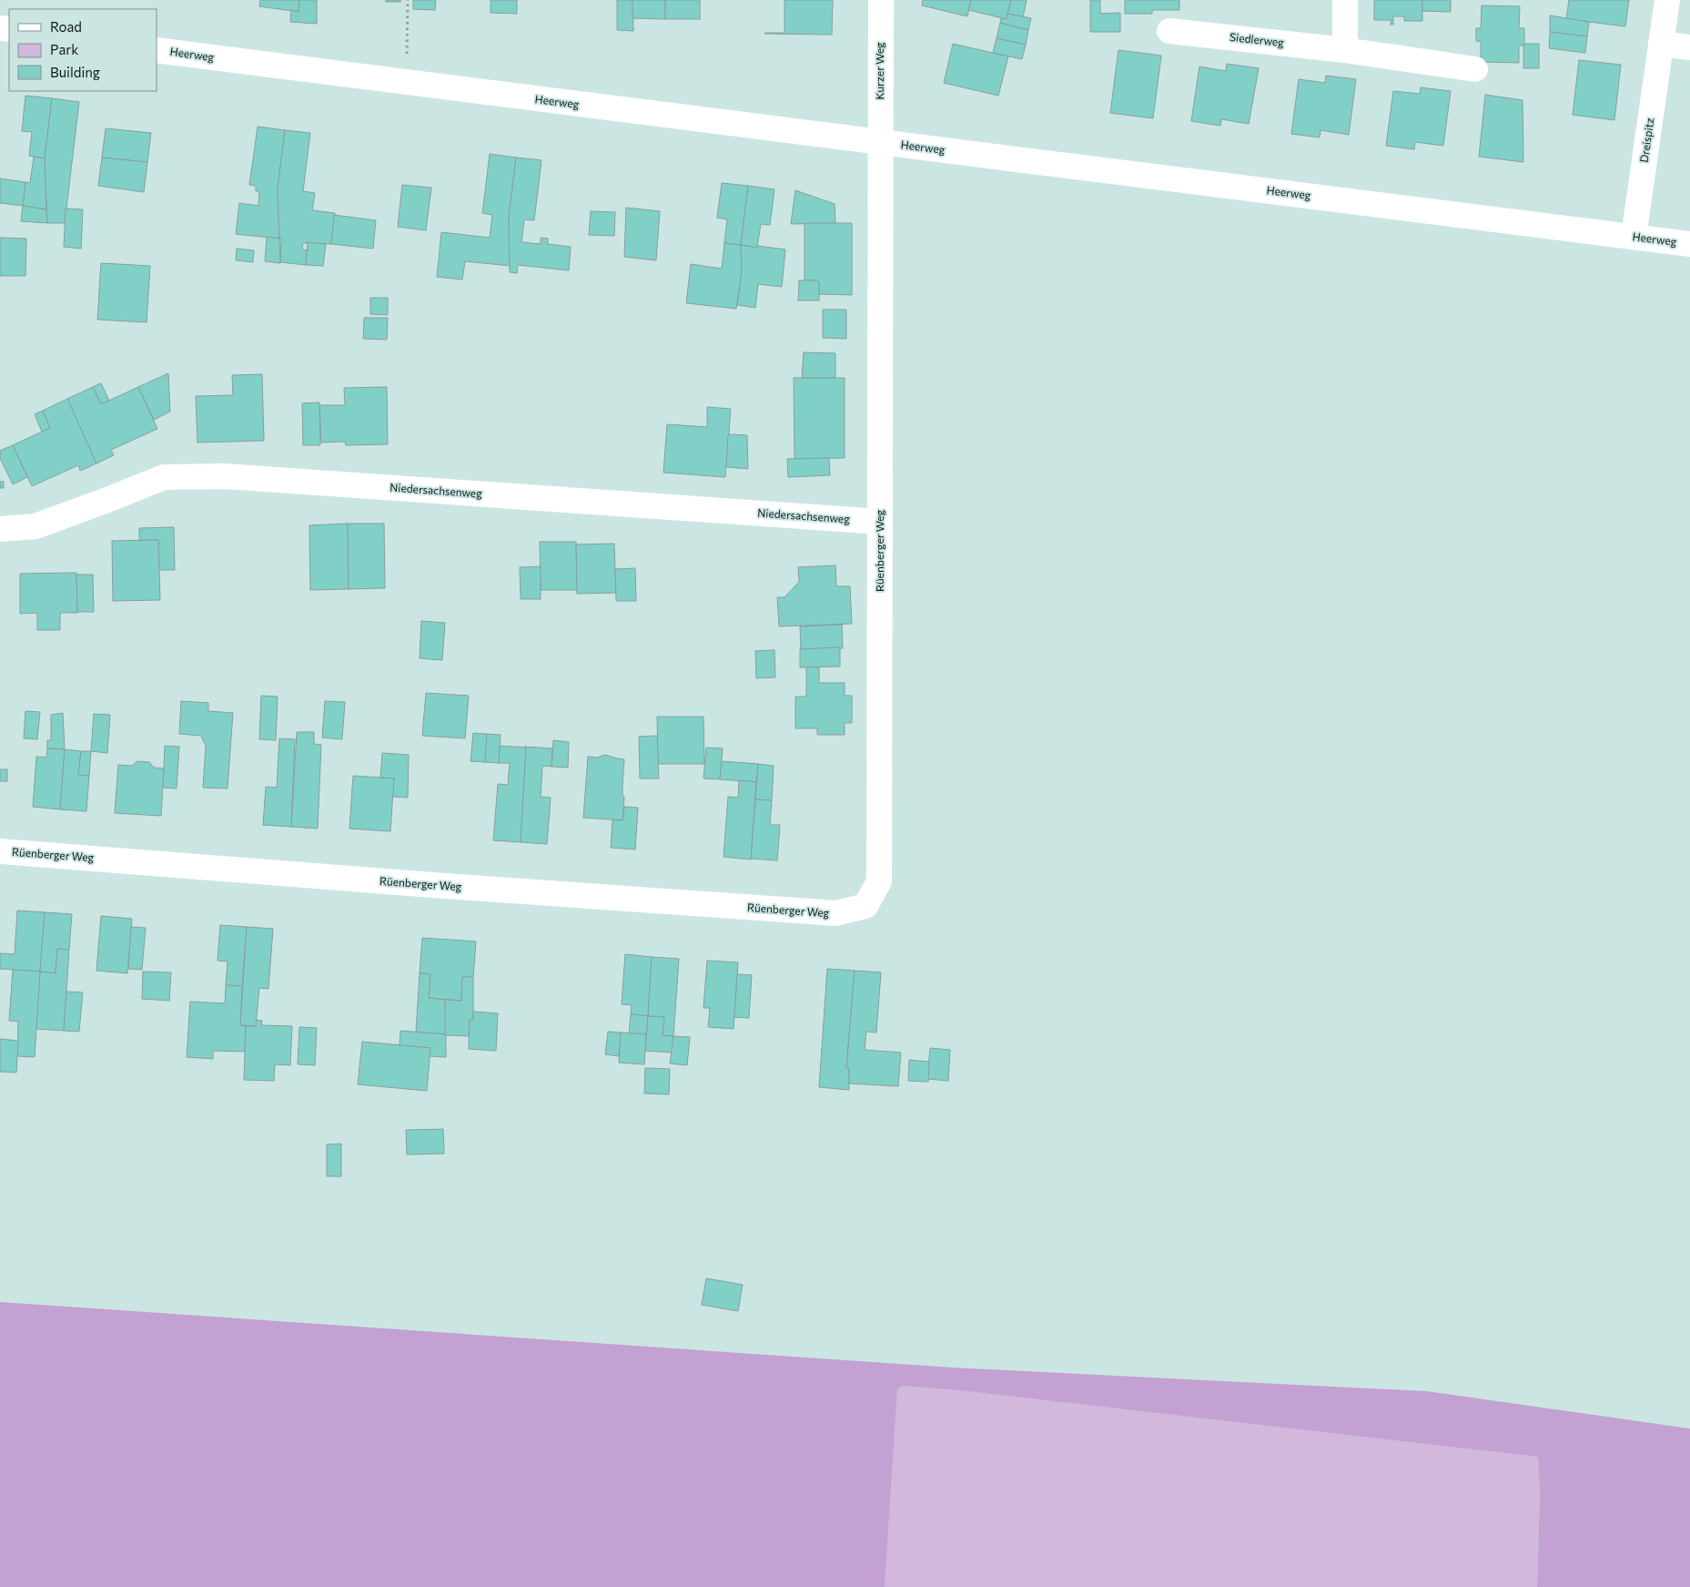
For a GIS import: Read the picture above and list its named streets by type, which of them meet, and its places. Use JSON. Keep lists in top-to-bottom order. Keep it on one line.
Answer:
{"streets":{"street":["Siedlerweg","Heerweg","Kurzer Weg","Dreispitz","Niedersachsenweg","Rüenberger Weg"]},"crossings":[["Heerweg","Kurzer Weg"],["Heerweg","Dreispitz"],["Heerweg","Rüenberger Weg"],["Kurzer Weg","Rüenberger Weg"],["Niedersachsenweg","Rüenberger Weg"]],"legend":["Road","Park","Building"]}
